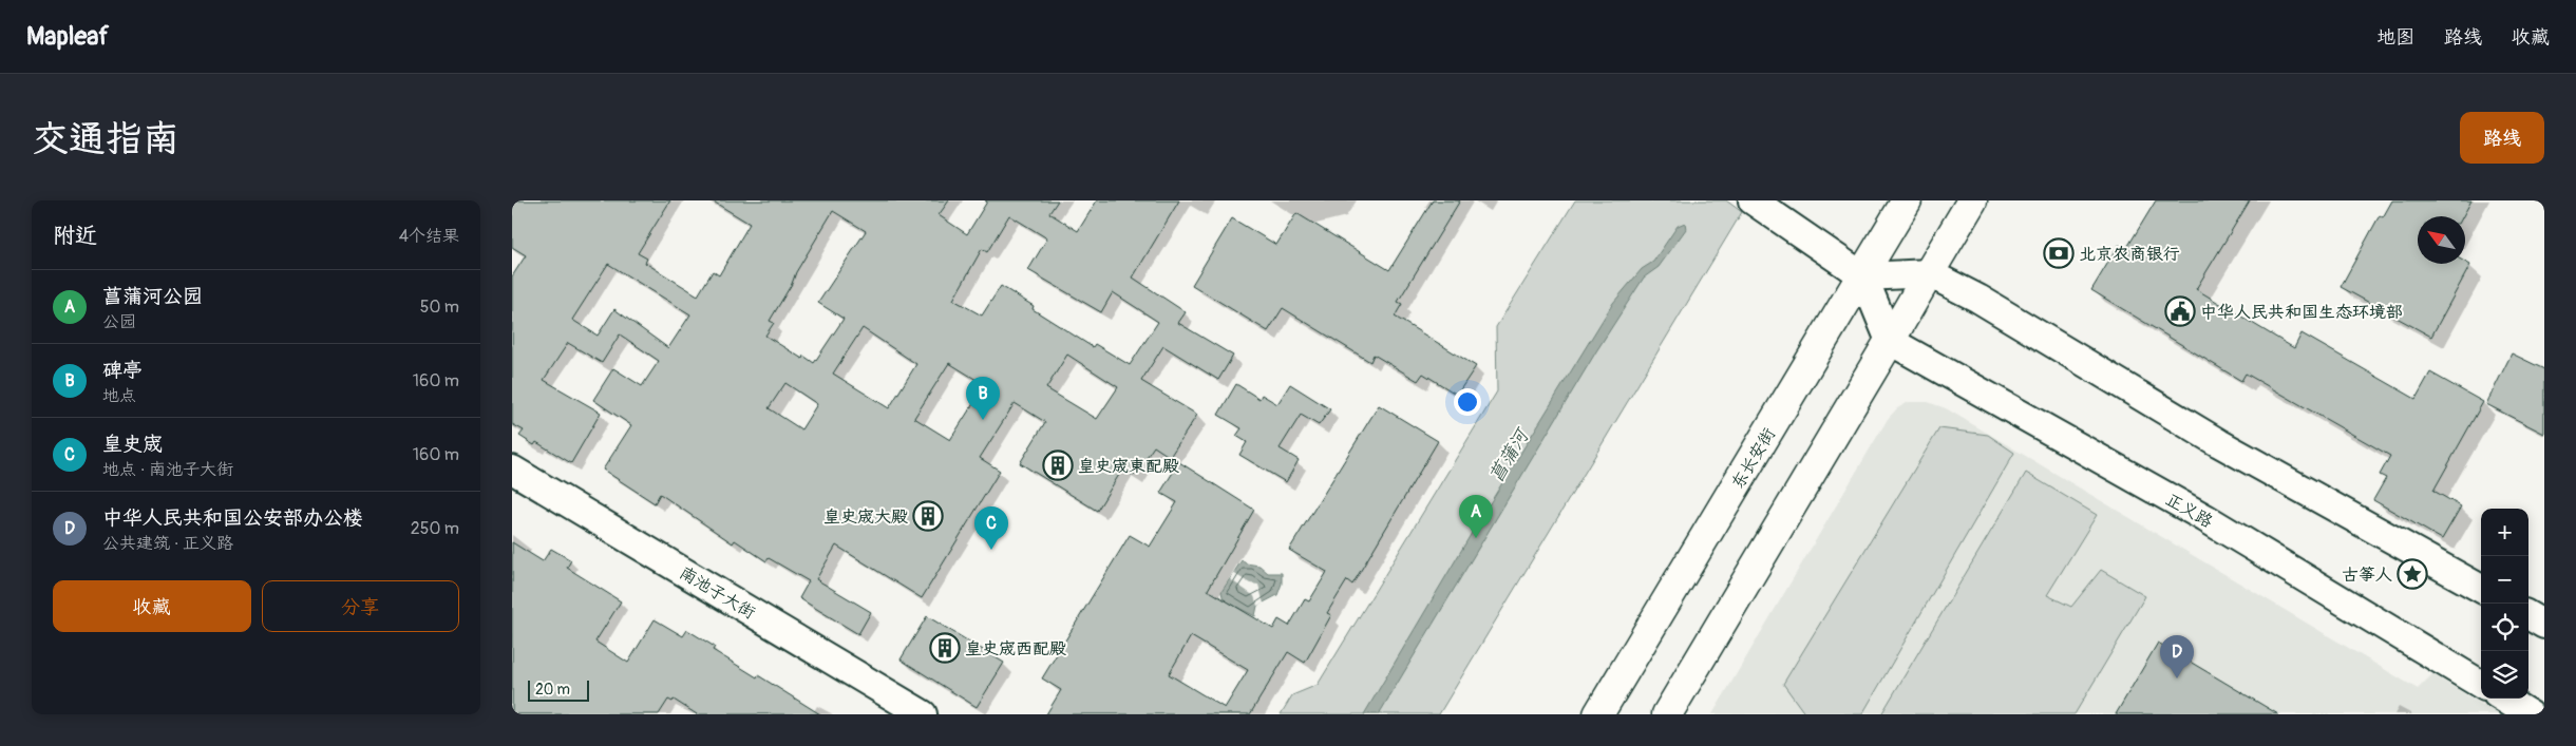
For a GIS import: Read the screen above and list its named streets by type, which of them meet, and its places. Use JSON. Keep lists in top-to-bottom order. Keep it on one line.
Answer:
{"streets":{"main road":["东长安街"],"street":["正义路","南池子大街"]},"water":["菖蒲河"],"places":{"bank":["北京农商银行"],"public building":["中华人民共和国生态环境部"],"building":["皇史宬東配殿","皇史宬大殿","皇史宬西配殿"],"place":["古筝人"]},"scale_bar":"20 m","north":"top left","page":{"header":"Mapleaf","nav":["地图","路线","收藏"],"buttons":["路线",["收藏","分享"]],"title":"交通指南","heading":["附近","4个结果"],"list":[{"mark":"A","name":"菖蒲河公园","note":"公园","value":"50 m"},{"mark":"B","name":"碑亭","note":"地点","value":"160 m"},{"mark":"C","name":"皇史宬","note":"地点 · 南池子大街","value":"160 m"},{"mark":"D","name":"中华人民共和国公安部办公楼","note":"公共建筑 · 正义路","value":"250 m"}],"pins":["B","A","C","D"],"map_buttons":["+","−"],"scale":"20 m"}}
